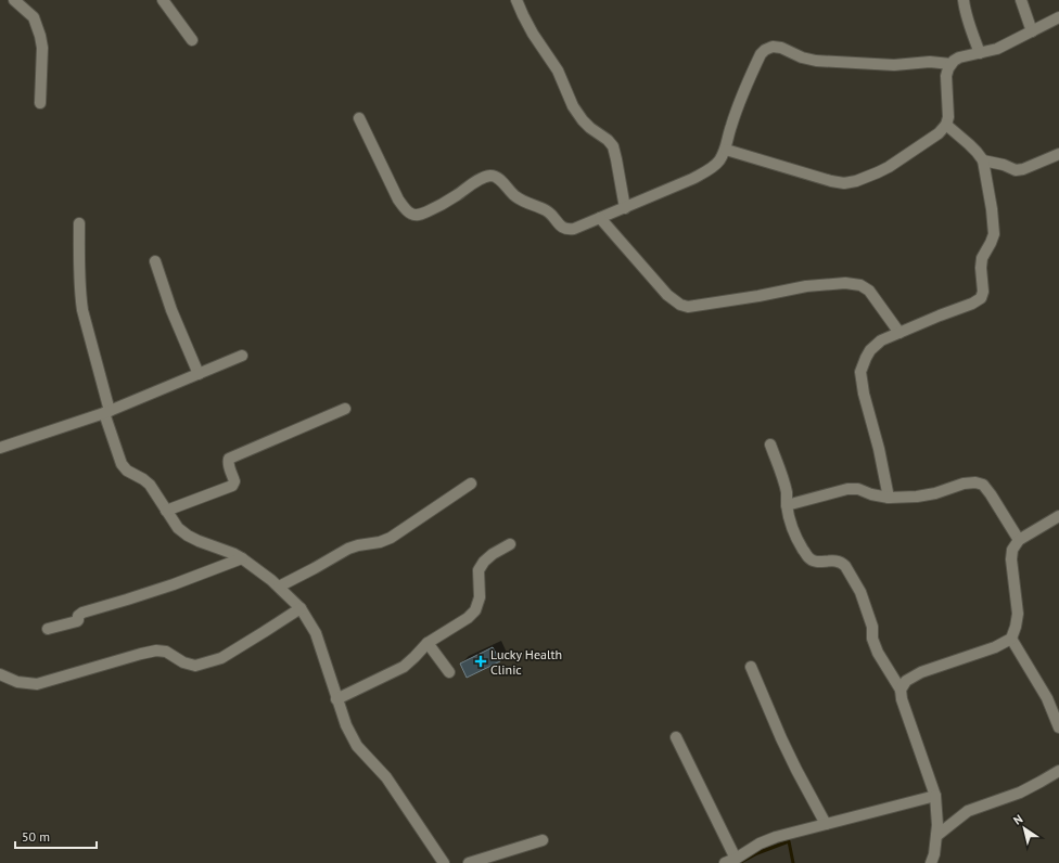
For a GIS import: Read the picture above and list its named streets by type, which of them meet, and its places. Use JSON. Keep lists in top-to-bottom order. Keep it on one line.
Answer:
{"places":{"health":["Lucky Health Clinic"]},"scale_bar":"50 m","north":"top left"}
